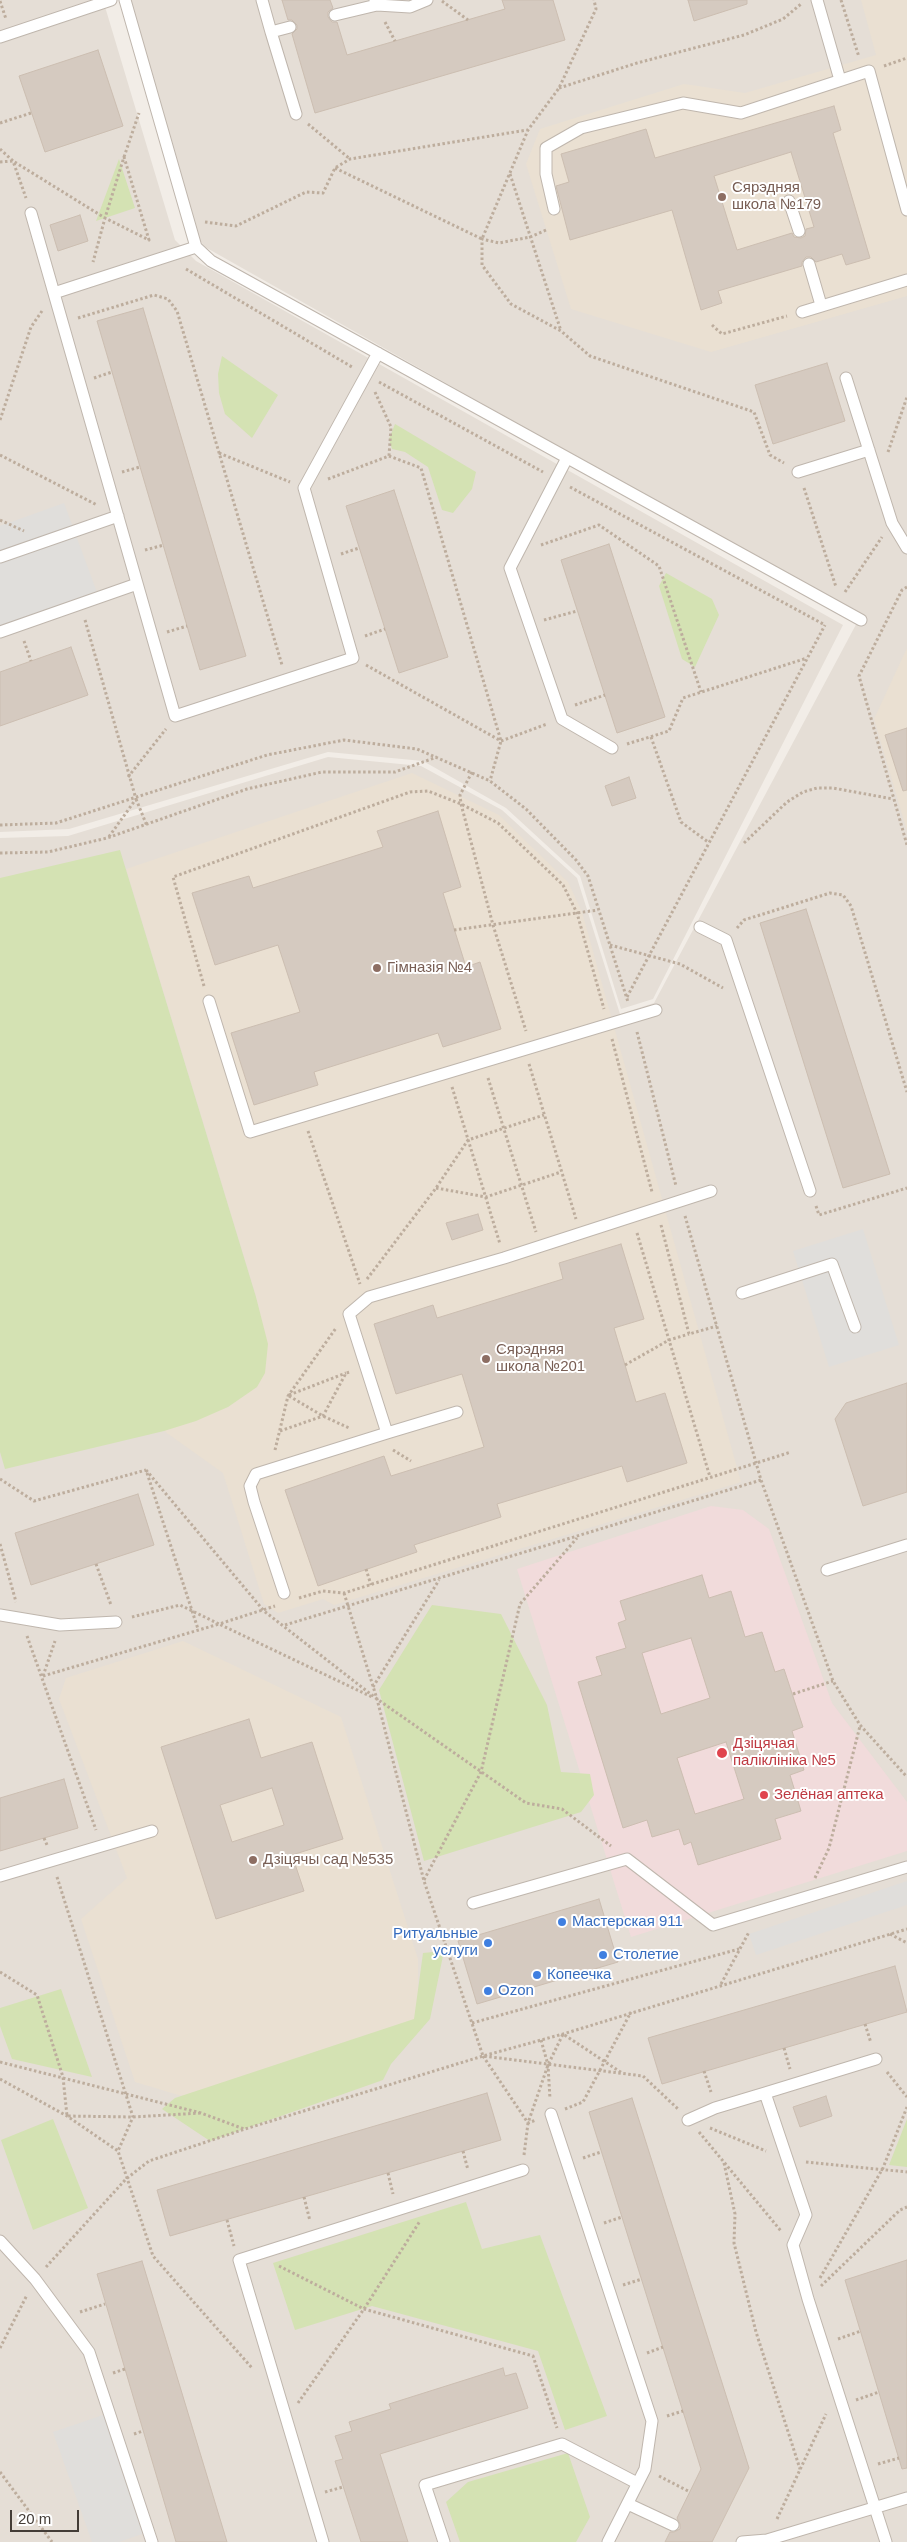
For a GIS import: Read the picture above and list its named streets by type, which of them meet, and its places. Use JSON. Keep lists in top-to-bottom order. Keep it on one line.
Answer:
{"places":["Сярэдняя школа №179","Гімназія №4","Сярэдняя школа №201","Дзіцячая паліклініка №5","Зелёная аптека","Дзіцячы сад №535","Мастерская 911","Ритуальные услуги","Столетие","Копеечка","Ozon"],"scale_bar":"20 m"}
